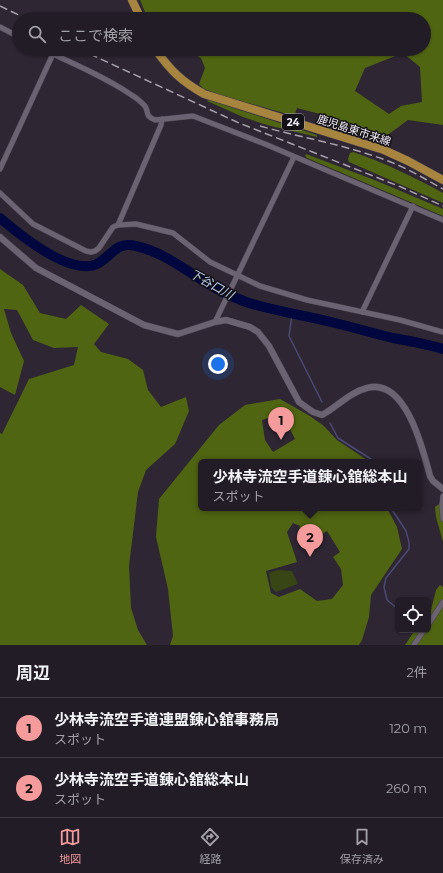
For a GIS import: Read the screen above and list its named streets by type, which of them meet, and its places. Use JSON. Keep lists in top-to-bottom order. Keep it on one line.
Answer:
{"streets":{"main road":["24","鹿児島東市来線"]},"water":["下谷口川"],"page":{"search":"ここで検索","pins":["1","2"],"popup":["少林寺流空手道錬心舘総本山","スポット"],"heading":["周辺","2件"],"list":[{"mark":"1","name":"少林寺流空手道連盟錬心舘事務局","note":"スポット","value":"120 m"},{"mark":"2","name":"少林寺流空手道錬心舘総本山","note":"スポット","value":"260 m"}],"nav":["地図","経路","保存済み"]}}
